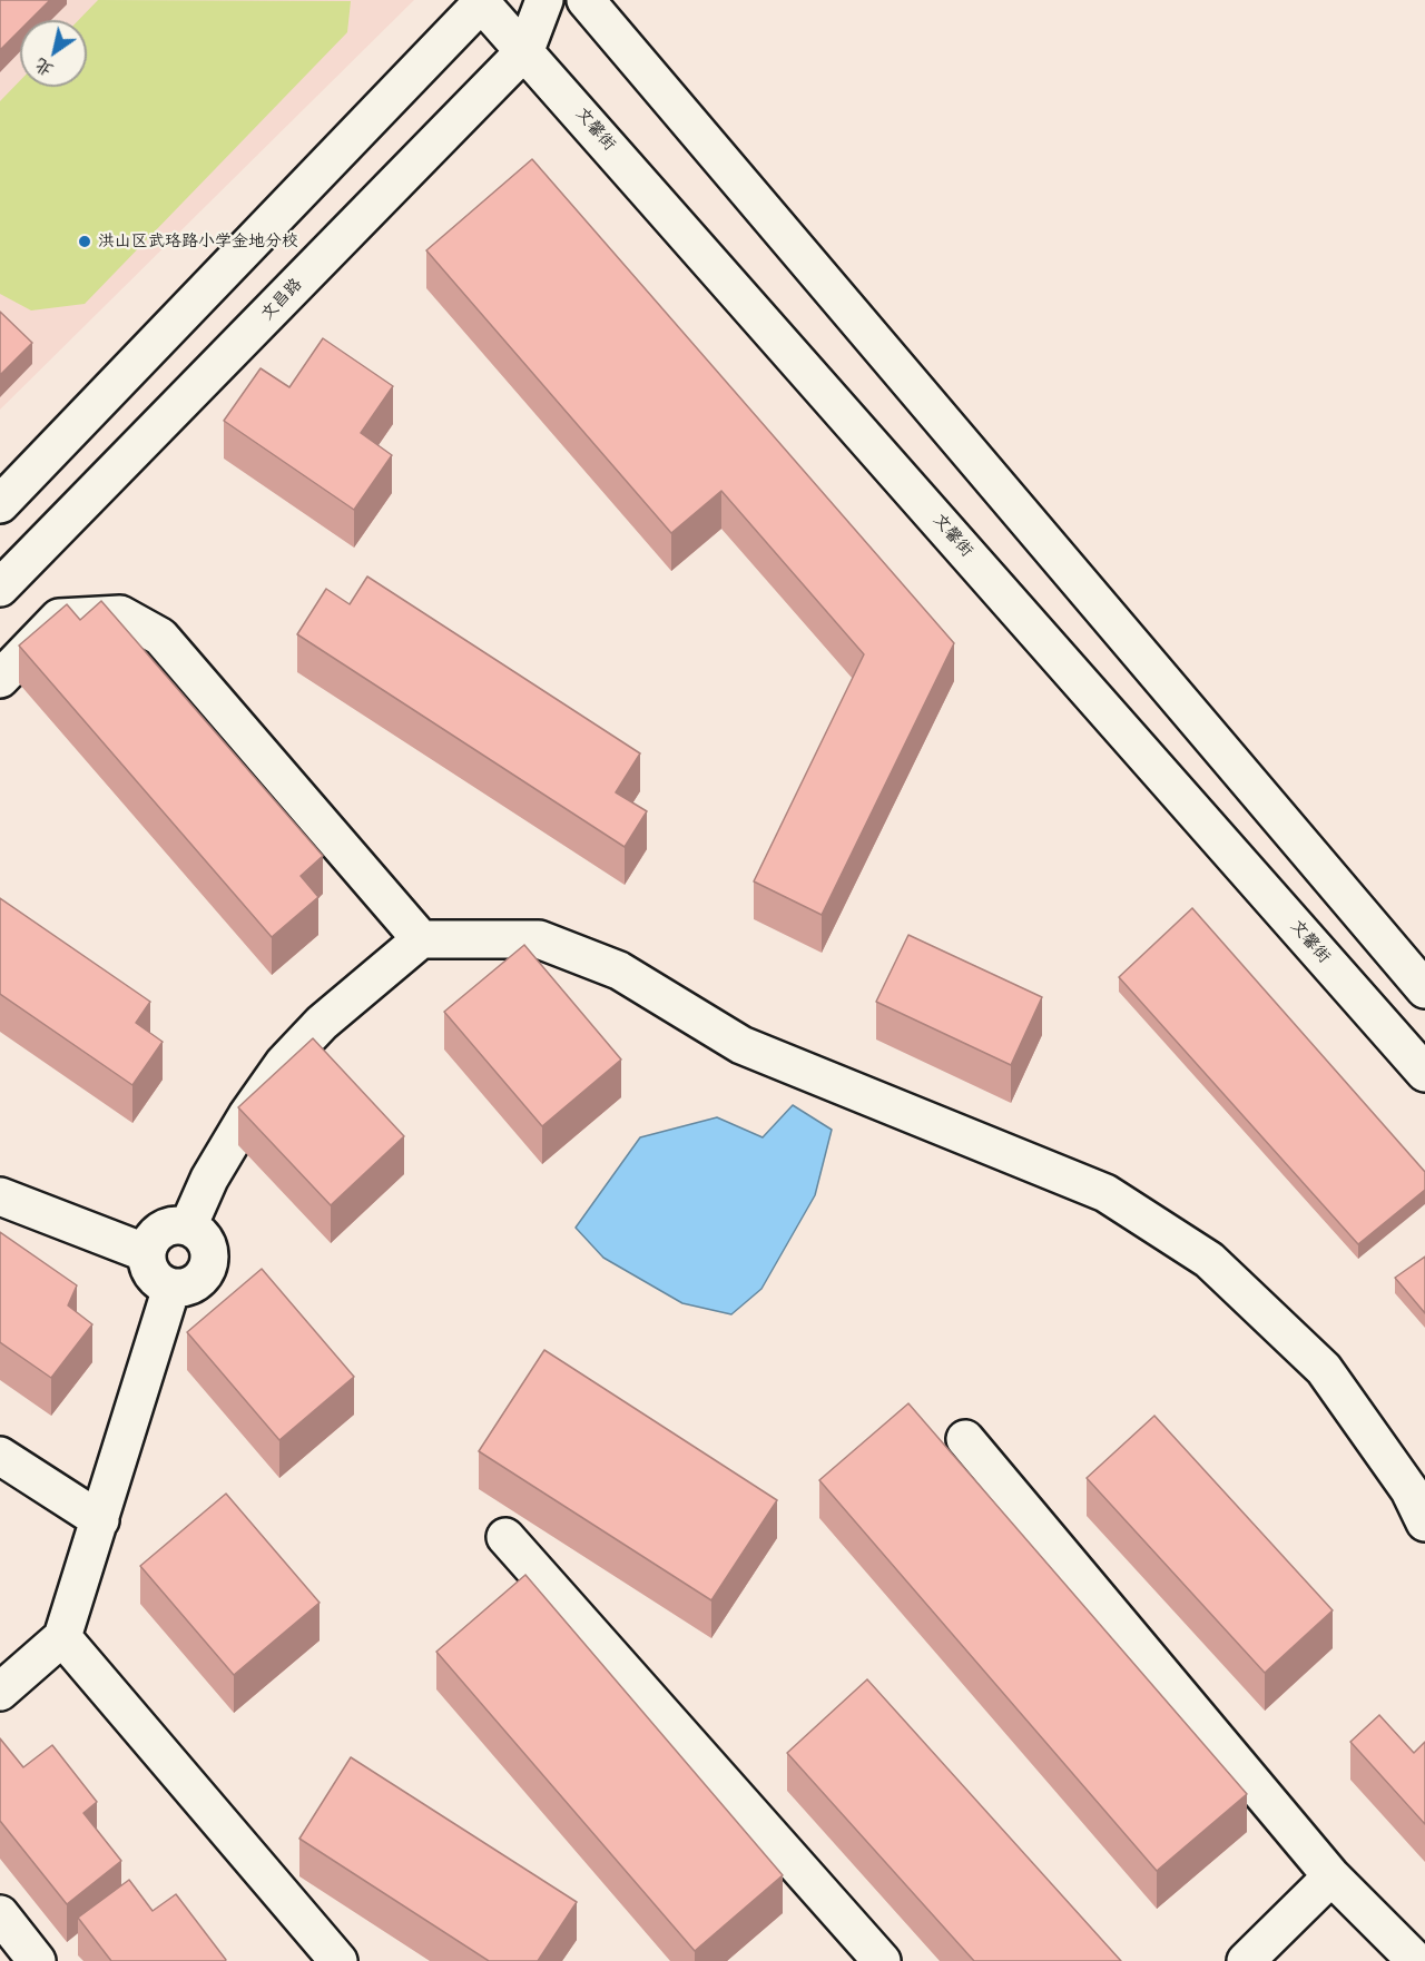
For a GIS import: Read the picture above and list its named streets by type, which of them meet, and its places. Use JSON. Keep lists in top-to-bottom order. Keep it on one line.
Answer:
{"streets":{"street":["文馨街","文昌路"]},"crossings":[["文馨街","文昌路"]],"places":["洪山区武珞路小学金地分校"],"north":"bottom left"}
